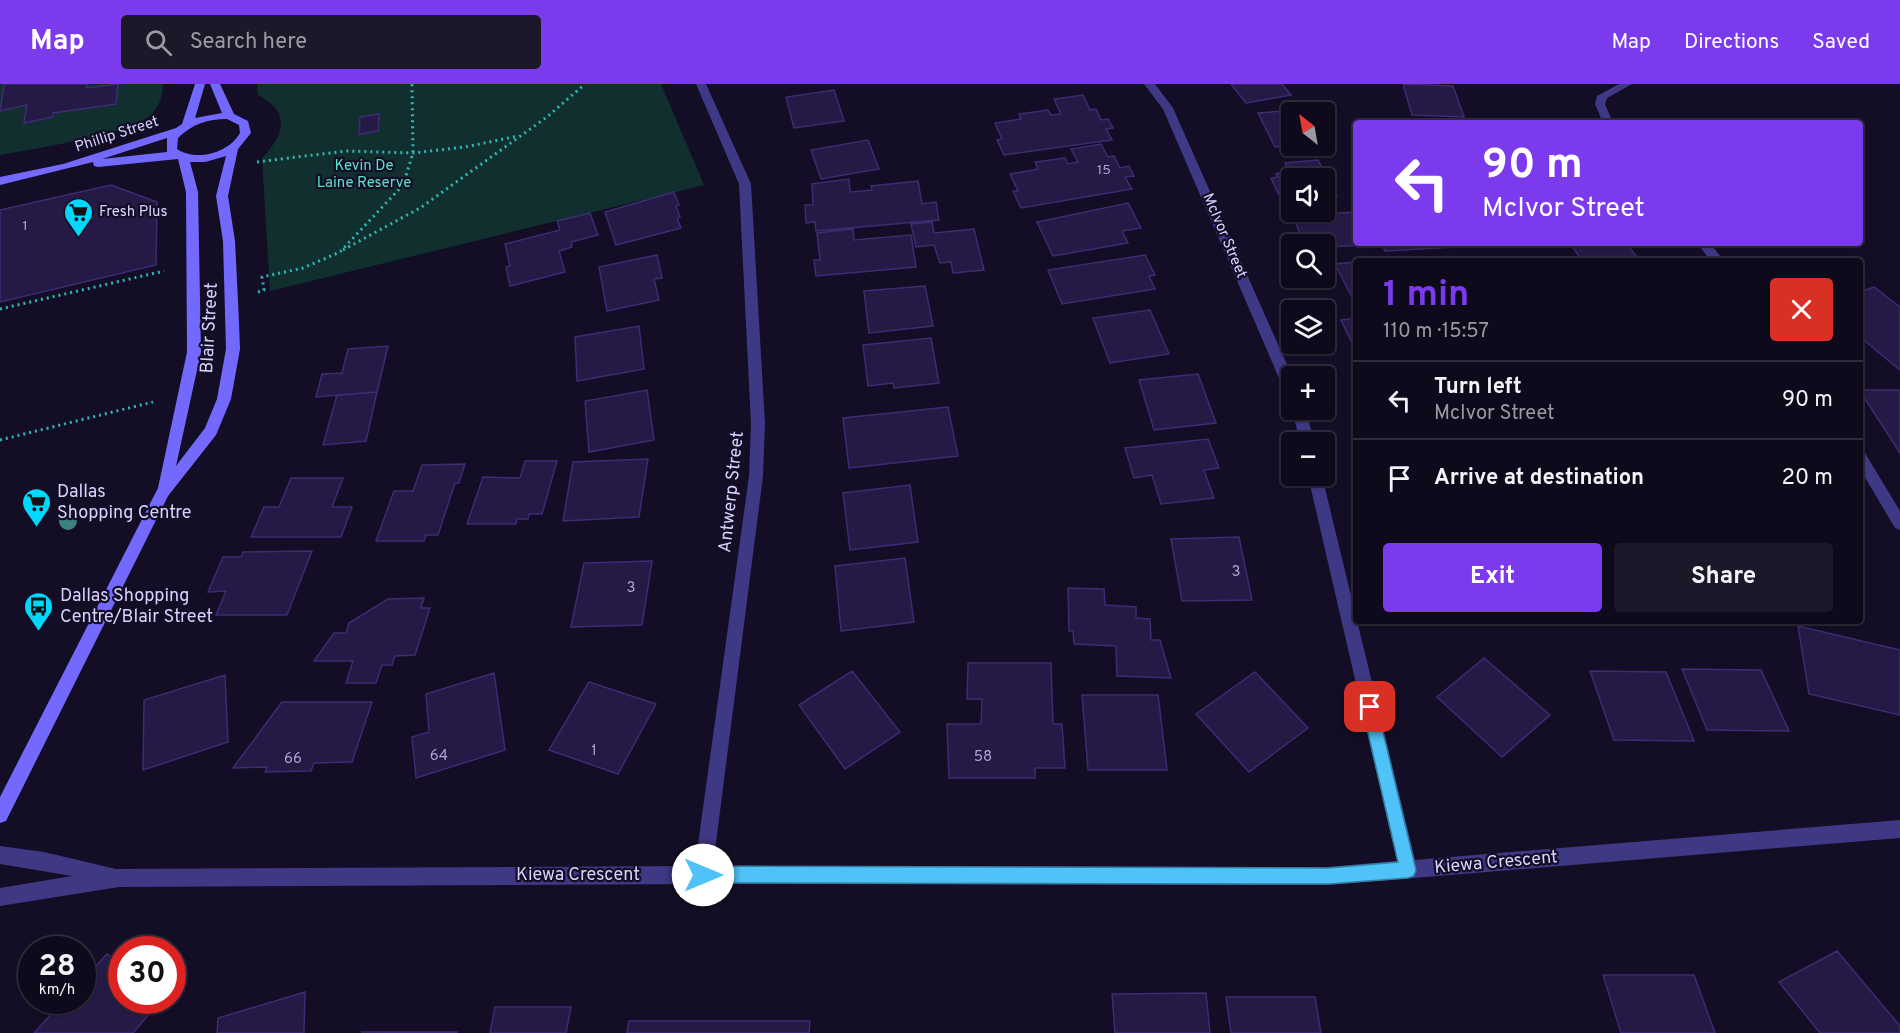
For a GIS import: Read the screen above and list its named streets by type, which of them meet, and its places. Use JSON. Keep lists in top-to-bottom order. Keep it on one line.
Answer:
{"streets":{"street":["Phillip Street","McIvor Street","Blair Street","Antwerp Street","Kiewa Crescent"]},"crossings":[["Phillip Street","Blair Street"],["Antwerp Street","Kiewa Crescent"]],"parks":["Kevin De Laine Reserve"],"places":{"supermarket":["Fresh Plus","Dallas Shopping Centre"],"bus stop":["Dallas Shopping Centre/Blair Street"]},"house_numbers":["15","1","3","3","1","64","58","66"],"north":"top left","page":{"header":"Map","search":"Search here","nav":["Map","Directions","Saved"],"map_buttons":["+","−"],"turn":["90 m","McIvor Street"],"heading":["1 min","110 m · 15:57"],"list":[{"name":"Turn left","note":"McIvor Street","value":"90 m"},{"name":"Arrive at destination","value":"20 m"}],"buttons":["Exit","Share"],"speed":"28 km/h","limit":"30"}}
